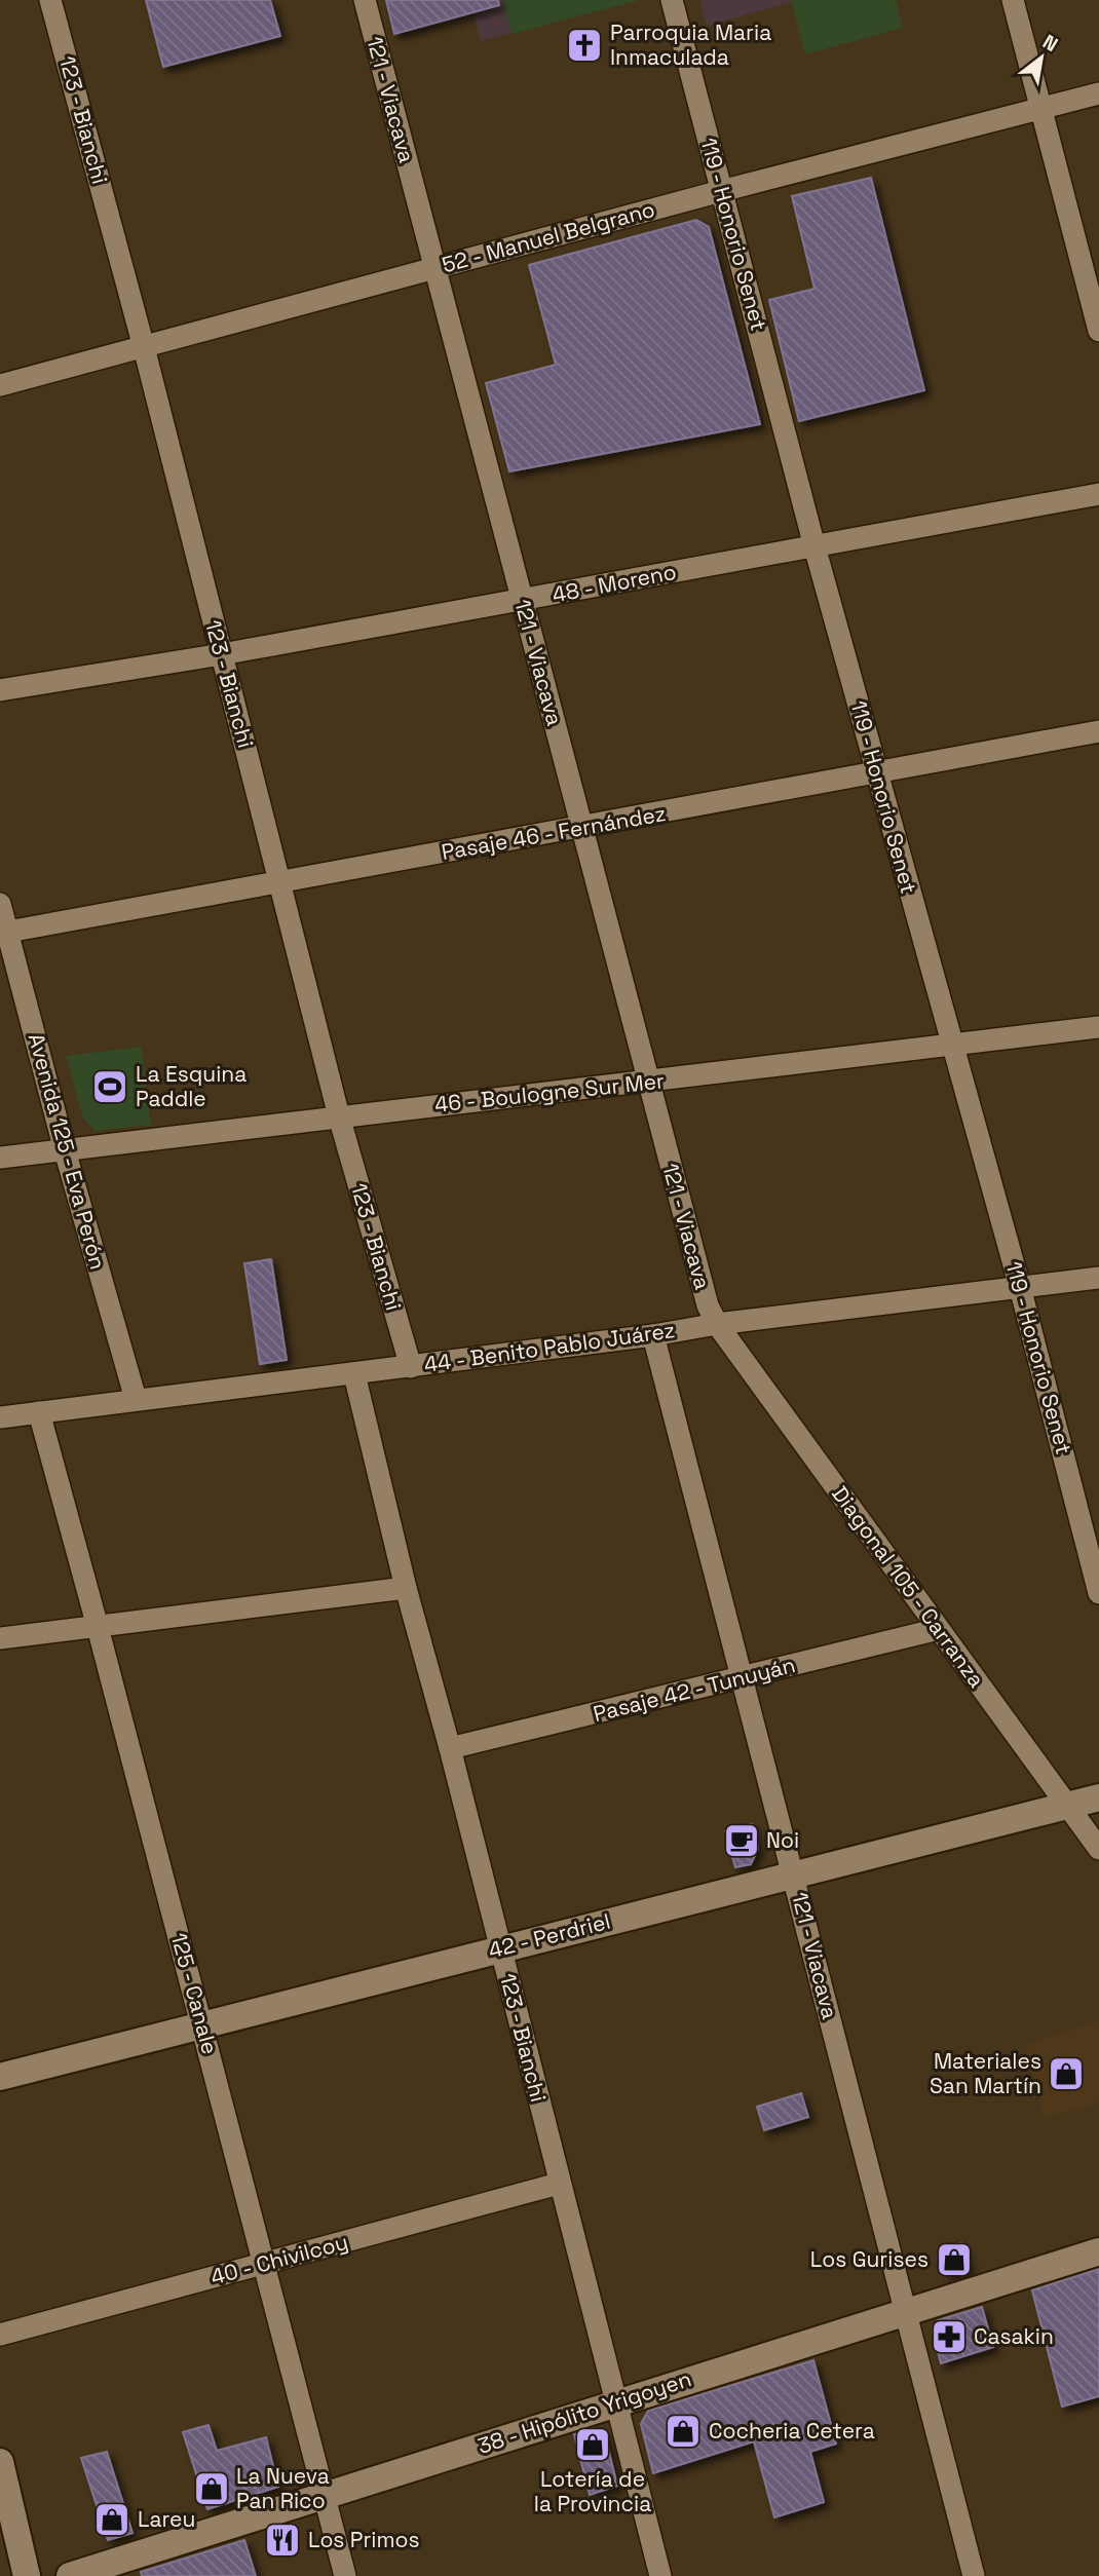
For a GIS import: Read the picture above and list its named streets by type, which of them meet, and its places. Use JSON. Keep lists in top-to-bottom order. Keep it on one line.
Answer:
{"streets":{"street":["121 - Viacava","123 - Bianchi","119 - Honorio Senet","52 - Manuel Belgrano","48 - Moreno","Pasaje 46 - Fernández","46 - Boulogne Sur Mer","Avenida 125 - Eva Perón","44 - Benito Pablo Juárez","Diagonal 105 - Carranza","Pasaje 42 - Tunuyán","42 - Perdriel","125 - Canale","40 - Chivilcoy","38 - Hipólito Yrigoyen"]},"crossings":[["121 - Viacava","52 - Manuel Belgrano"],["121 - Viacava","48 - Moreno"],["121 - Viacava","Pasaje 46 - Fernández"],["121 - Viacava","46 - Boulogne Sur Mer"],["121 - Viacava","44 - Benito Pablo Juárez"],["121 - Viacava","Diagonal 105 - Carranza"],["121 - Viacava","Pasaje 42 - Tunuyán"],["121 - Viacava","42 - Perdriel"],["121 - Viacava","38 - Hipólito Yrigoyen"],["123 - Bianchi","52 - Manuel Belgrano"],["123 - Bianchi","48 - Moreno"],["123 - Bianchi","Pasaje 46 - Fernández"],["123 - Bianchi","46 - Boulogne Sur Mer"],["123 - Bianchi","44 - Benito Pablo Juárez"],["123 - Bianchi","Pasaje 42 - Tunuyán"],["123 - Bianchi","42 - Perdriel"],["123 - Bianchi","40 - Chivilcoy"],["123 - Bianchi","38 - Hipólito Yrigoyen"],["119 - Honorio Senet","52 - Manuel Belgrano"],["119 - Honorio Senet","48 - Moreno"],["119 - Honorio Senet","Pasaje 46 - Fernández"],["119 - Honorio Senet","46 - Boulogne Sur Mer"],["119 - Honorio Senet","44 - Benito Pablo Juárez"],["Pasaje 46 - Fernández","Avenida 125 - Eva Perón"],["46 - Boulogne Sur Mer","Avenida 125 - Eva Perón"],["Avenida 125 - Eva Perón","44 - Benito Pablo Juárez"],["44 - Benito Pablo Juárez","Diagonal 105 - Carranza"],["44 - Benito Pablo Juárez","125 - Canale"],["Diagonal 105 - Carranza","Pasaje 42 - Tunuyán"],["Diagonal 105 - Carranza","42 - Perdriel"],["42 - Perdriel","125 - Canale"],["125 - Canale","40 - Chivilcoy"],["125 - Canale","38 - Hipólito Yrigoyen"]],"places":{"church":["Parroquia Maria Inmaculada"],"sports":["La Esquina Paddle"],"cafe":["Noi"],"shop":["Materiales San Martín","Los Gurises","Cocheria Cetera","Lotería de la Provincia","La Nueva Pan Rico","Lareu"],"pharmacy":["Casakin"],"restaurant":["Los Primos"]},"north":"top right"}
